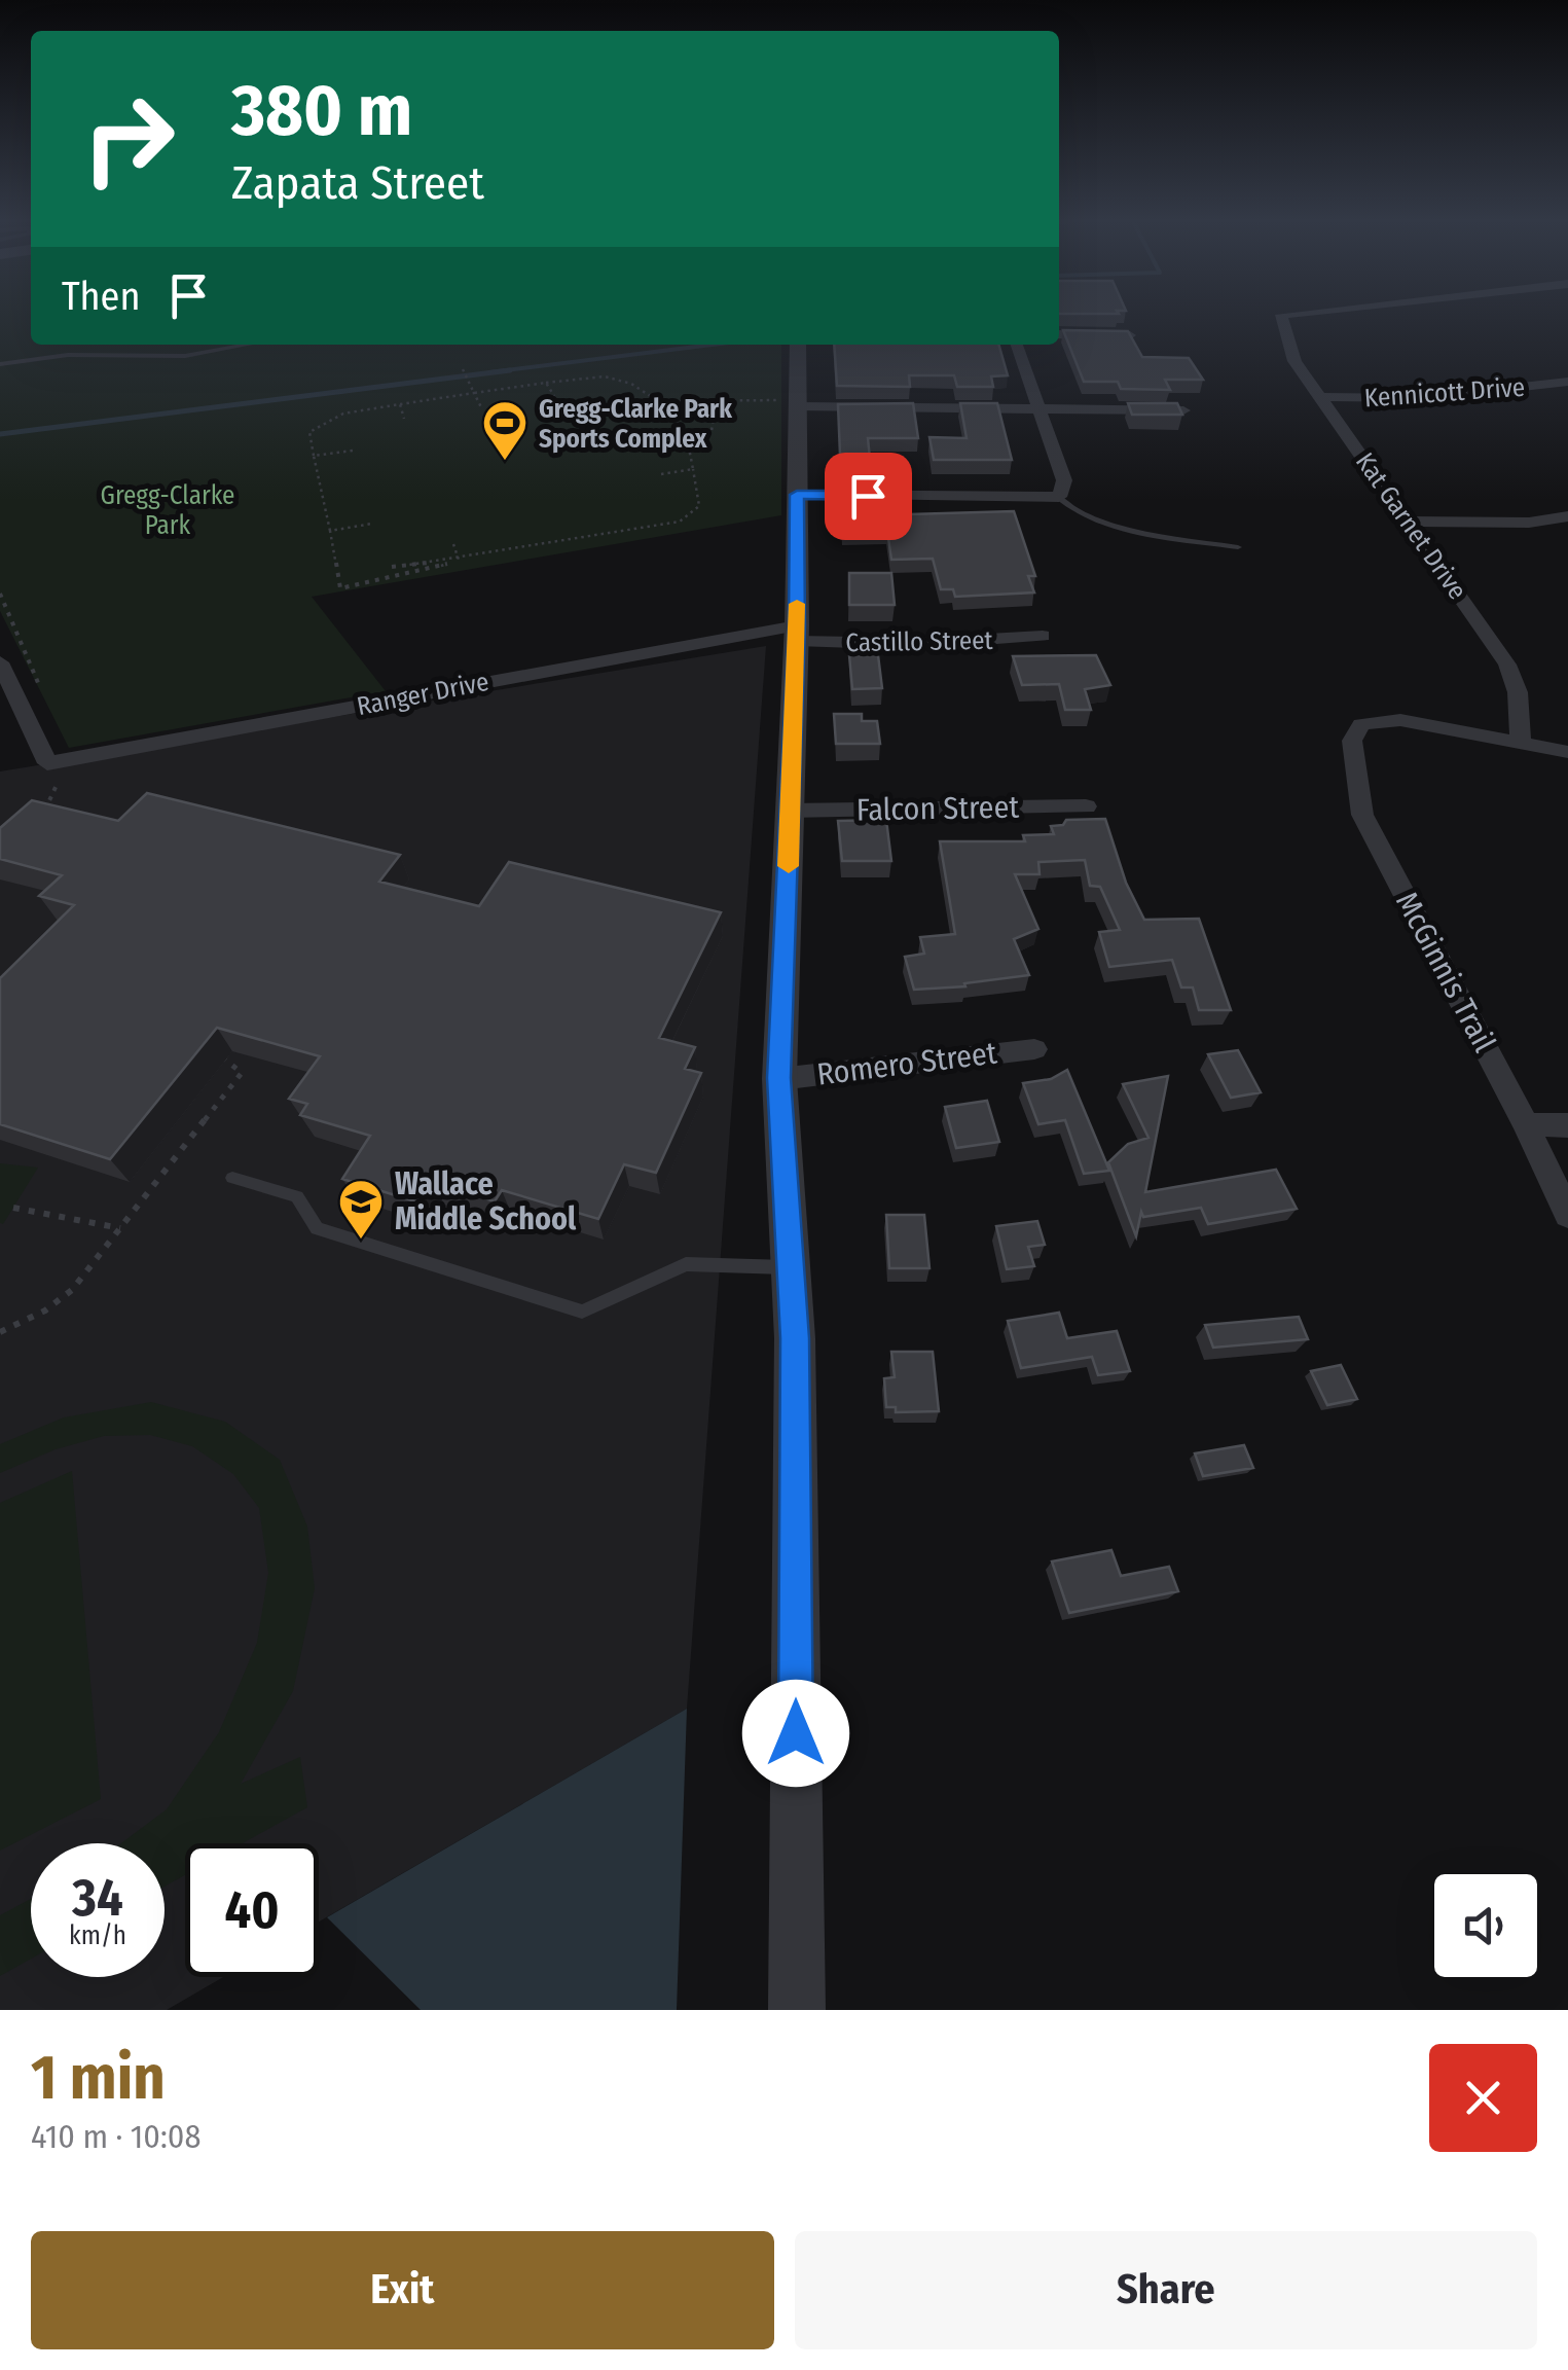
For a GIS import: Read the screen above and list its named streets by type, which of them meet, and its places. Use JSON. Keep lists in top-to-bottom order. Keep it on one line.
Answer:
{"streets":{"street":["Kennicott Drive","Kat Garnet Drive","Castillo Street","Ranger Drive","Falcon Street","McGinnis Trail","Romero Street"]},"crossings":[["Kennicott Drive","Kat Garnet Drive"],["Kat Garnet Drive","McGinnis Trail"],["Castillo Street","Ranger Drive"]],"parks":["Gregg-Clarke Park"],"places":{"sports":["Gregg-Clarke Park Sports Complex"],"school or university":["Wallace Middle School"]},"page":{"turn":["380 m","Zapata Street"],"then":"Then","speed":"34 km/h","limit":"40","heading":["1 min","410 m · 10:08"],"buttons":["Exit","Share"]}}
